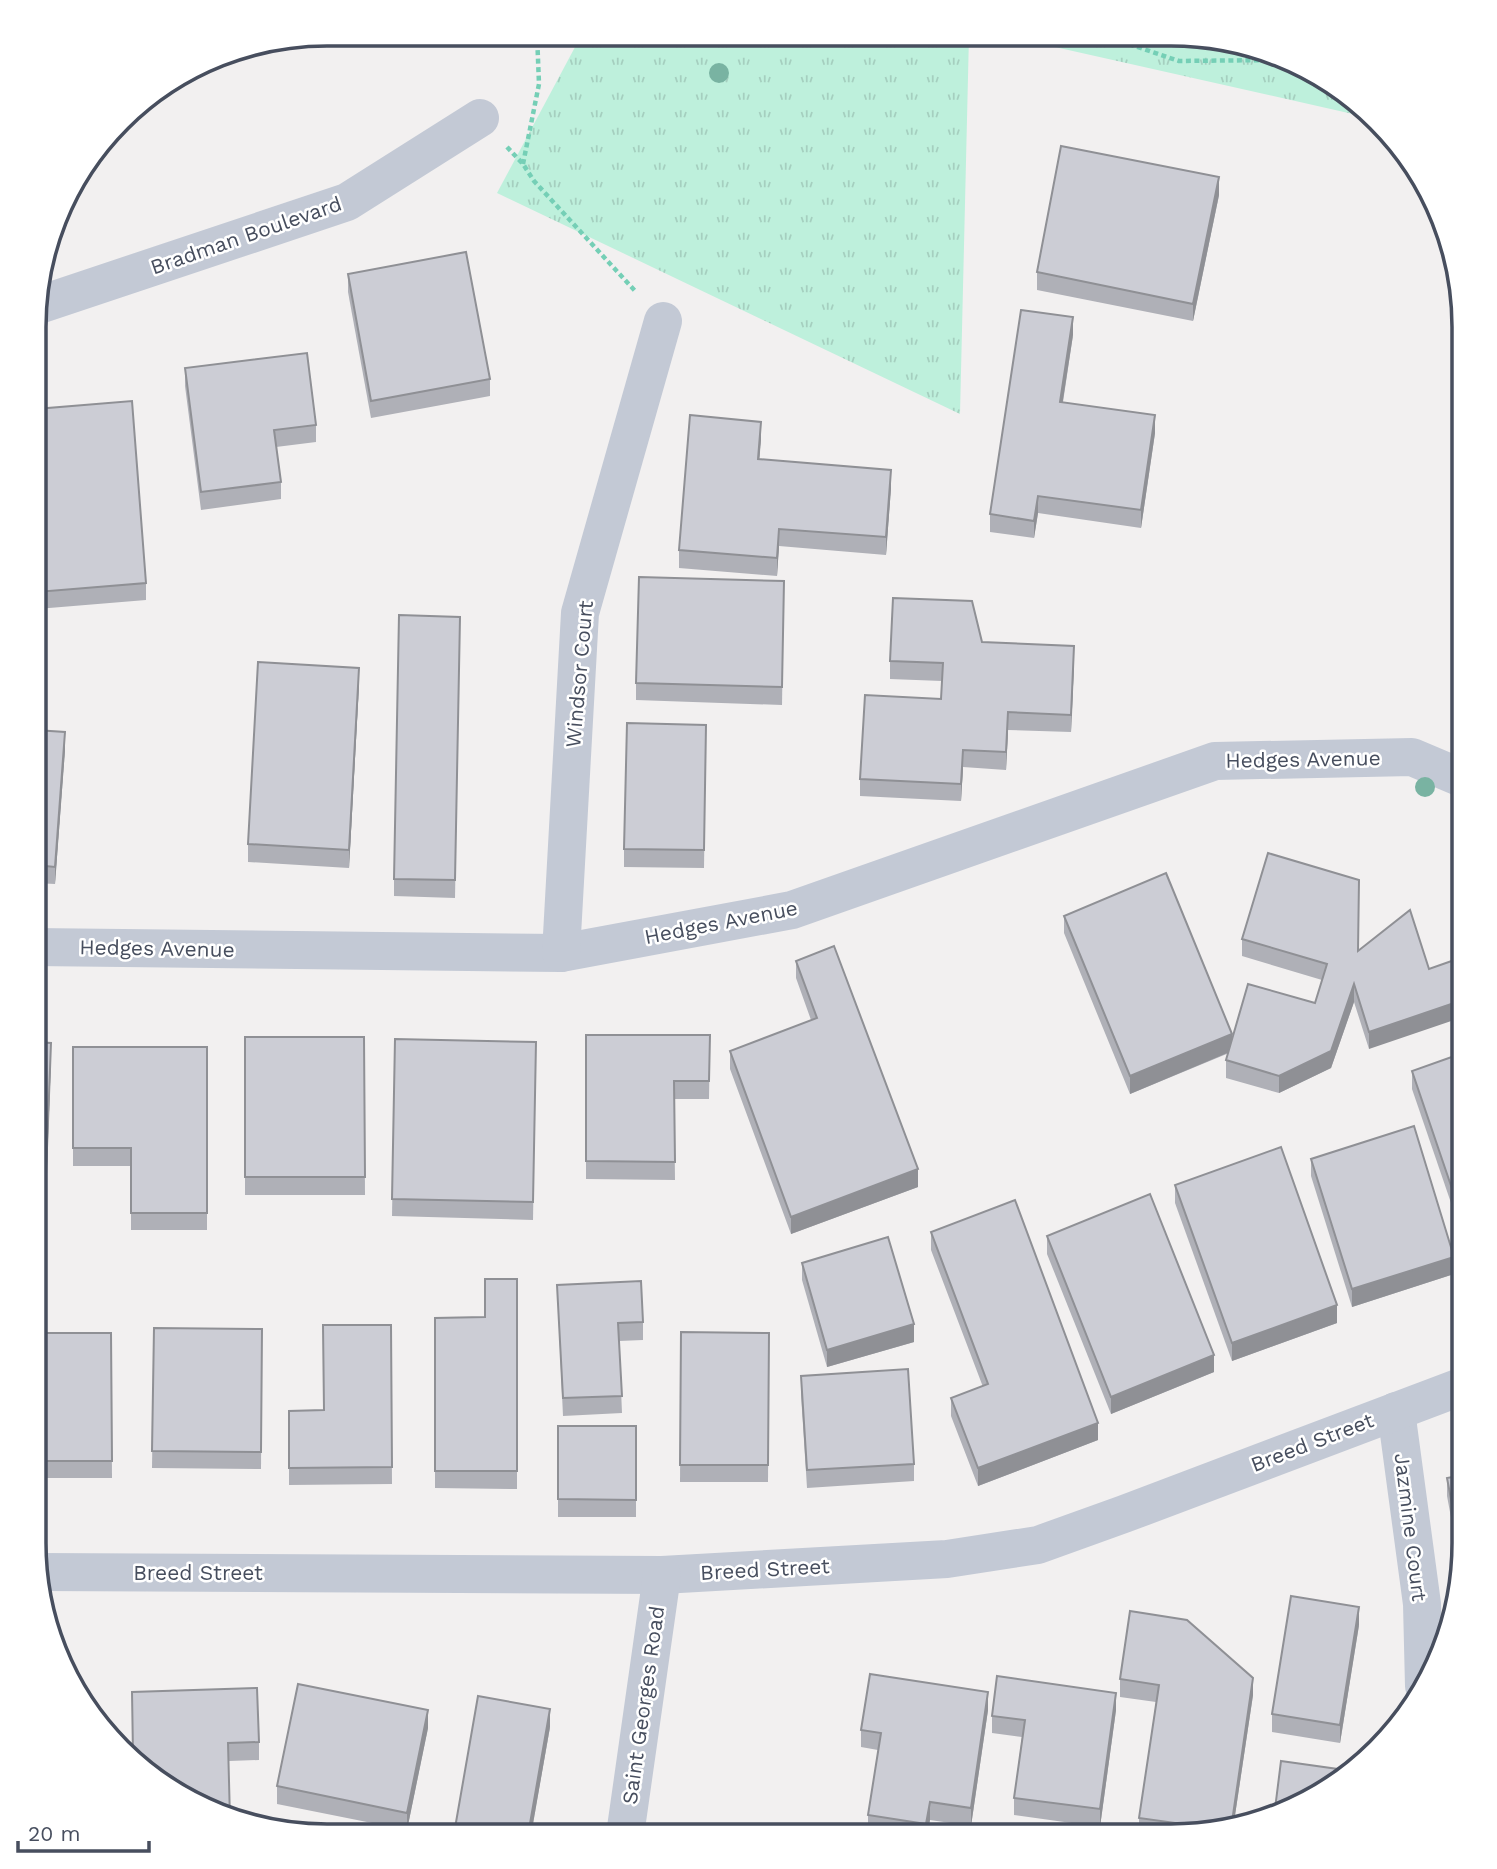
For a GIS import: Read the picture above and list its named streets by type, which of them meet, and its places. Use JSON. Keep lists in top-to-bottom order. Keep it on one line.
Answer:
{"streets":{"street":["Bradman Boulevard","Windsor Court","Hedges Avenue","Breed Street","Jazmine Court","Saint Georges Road"]},"crossings":[["Windsor Court","Hedges Avenue"],["Breed Street","Jazmine Court"],["Breed Street","Saint Georges Road"]],"scale_bar":"20 m"}
